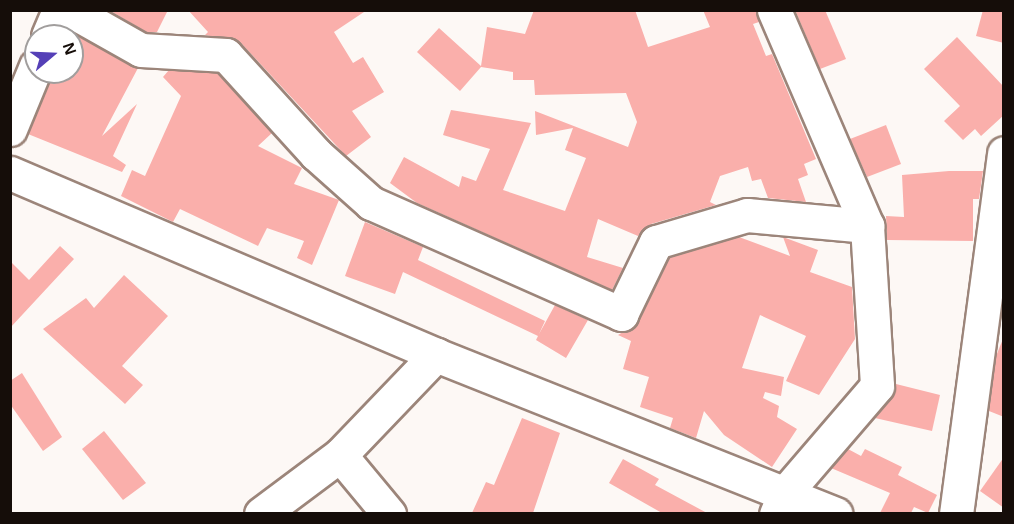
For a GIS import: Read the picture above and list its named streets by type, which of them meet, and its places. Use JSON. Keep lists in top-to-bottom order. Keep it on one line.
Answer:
{"north":"right"}
